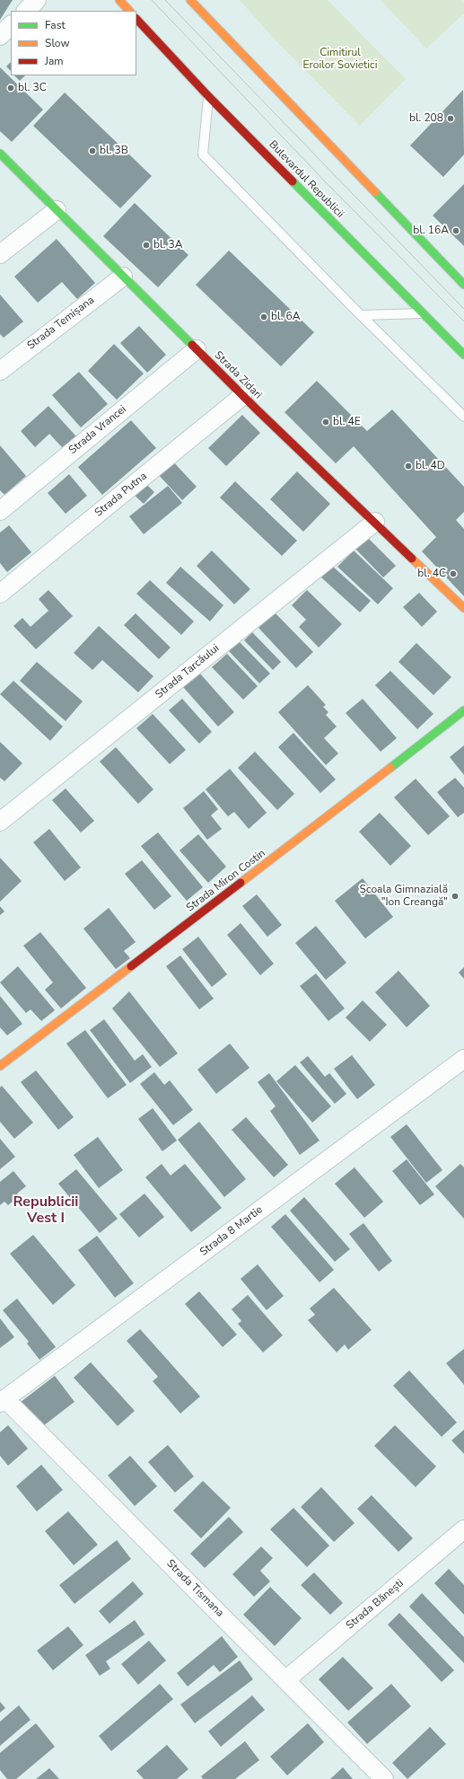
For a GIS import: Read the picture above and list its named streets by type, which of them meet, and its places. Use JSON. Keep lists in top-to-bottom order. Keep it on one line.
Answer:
{"streets":{"street":["Bulevardul Republicii","Strada Temișana","Strada Zidari","Strada Vrancei","Strada Putna","Strada Tarcăului","Strada Miron Costin","Strada 8 Martie","Strada Tismana","Strada Bănești"]},"crossings":[["Strada Temișana","Strada Zidari"],["Strada Zidari","Strada Vrancei"],["Strada Zidari","Strada Putna"],["Strada Zidari","Strada Tarcăului"],["Strada 8 Martie","Strada Tismana"],["Strada Tismana","Strada Bănești"]],"districts":["Republicii Vest I"],"parks":["Cimitirul Eroilor Sovietici"],"places":["bl. 3C","bl. 208","bl. 3B","bl. 16A","bl. 3A","bl. 6A","bl. 4E","bl. 4D","bl. 4C","Școala Gimnazială \"Ion Creangă\""],"legend":["Fast","Slow","Jam"]}
